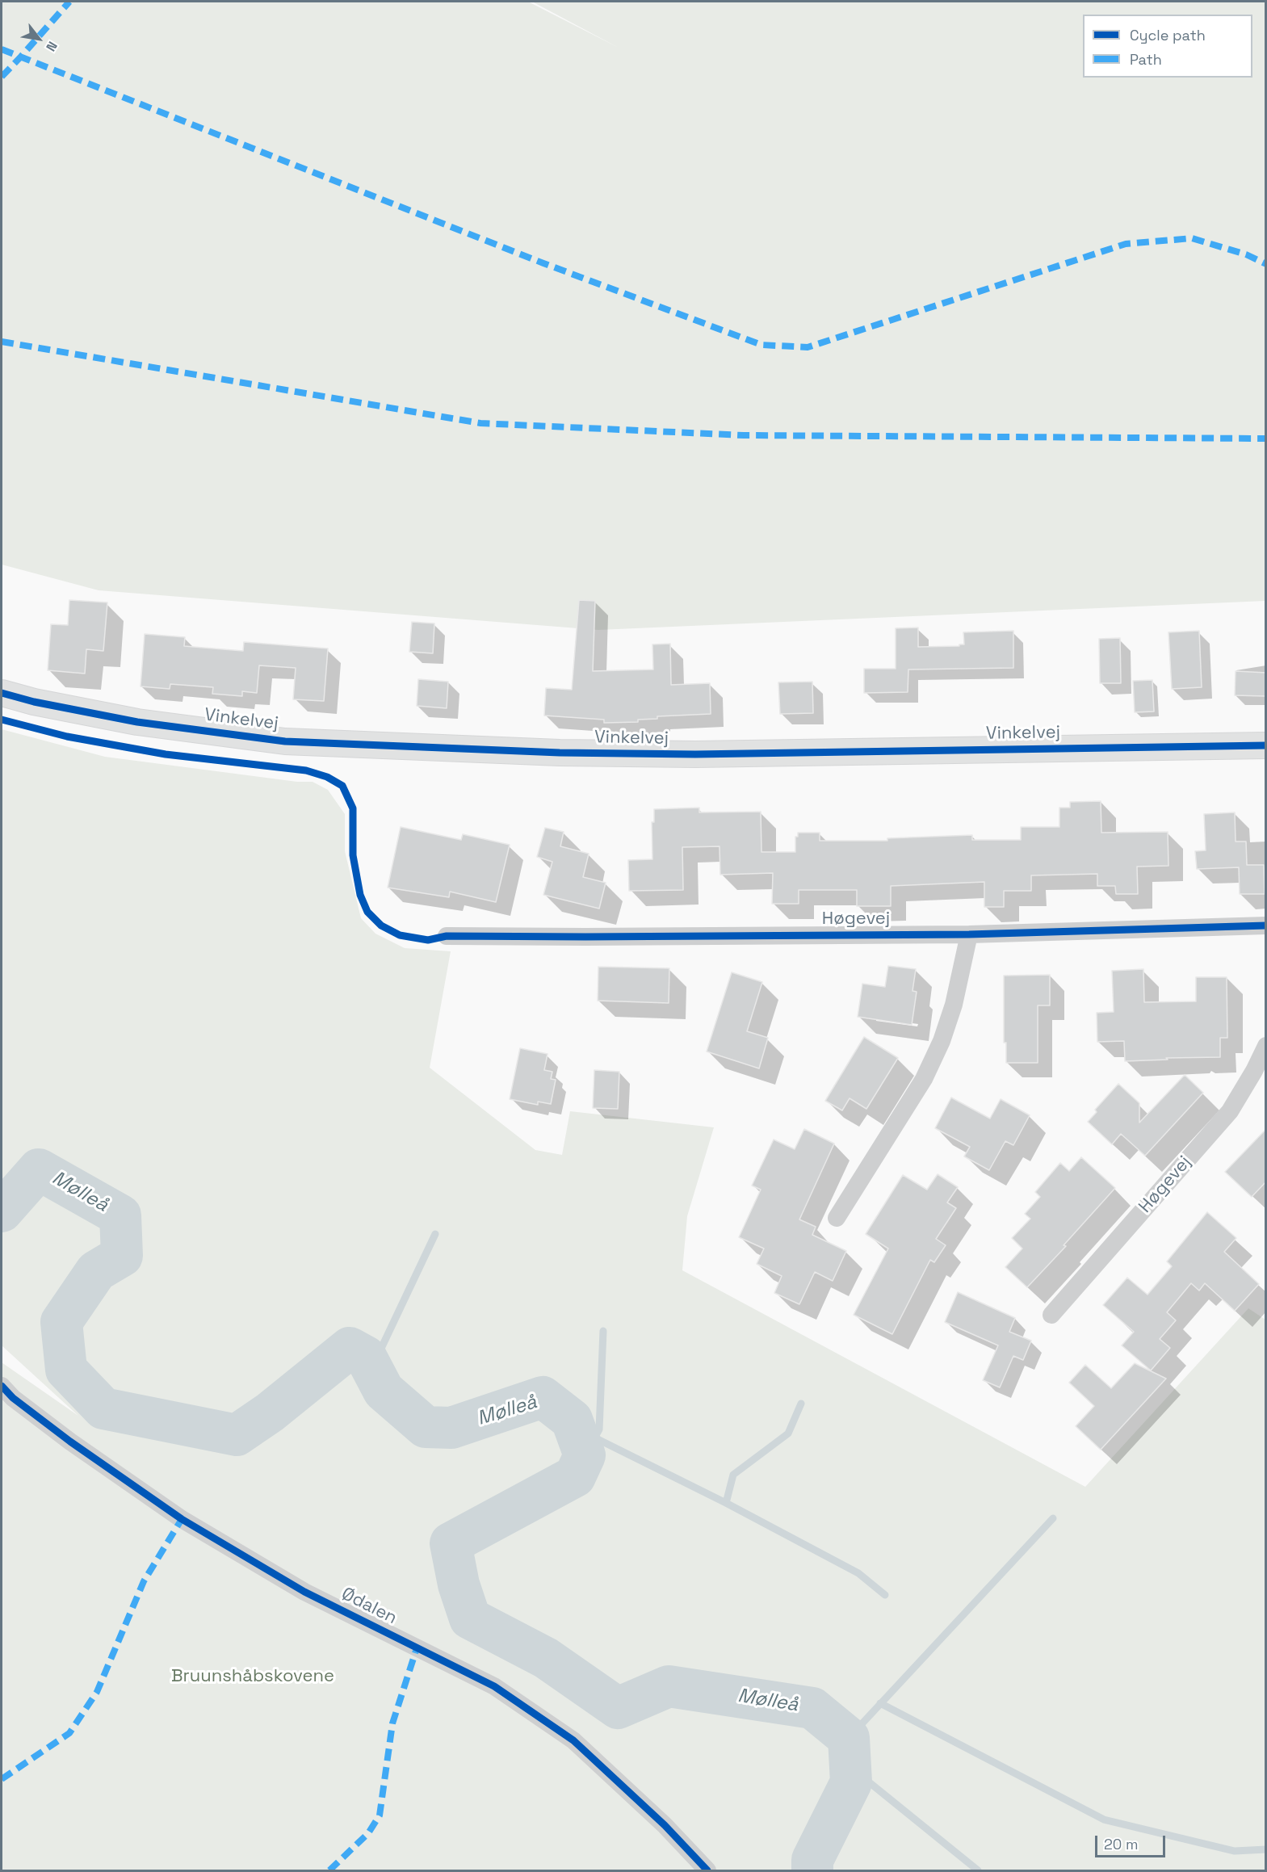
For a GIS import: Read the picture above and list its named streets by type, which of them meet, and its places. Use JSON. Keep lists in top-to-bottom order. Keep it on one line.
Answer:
{"streets":{"street":["Vinkelvej","Høgevej","Ødalen"]},"water":["Mølleå"],"parks":["Bruunshåbskovene"],"legend":["Cycle path","Path"],"scale_bar":"20 m","north":"bottom right"}
